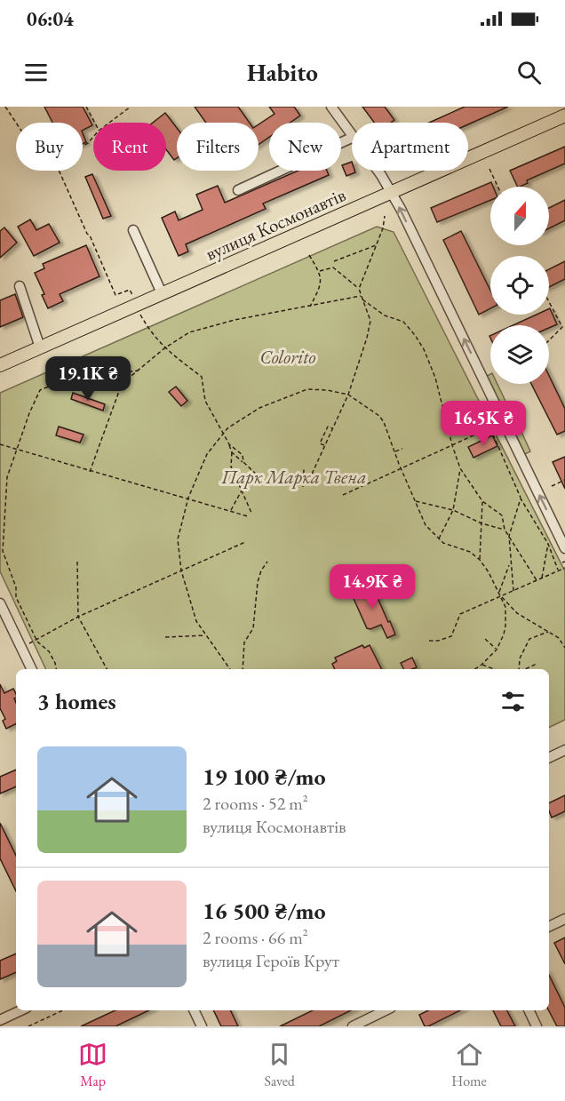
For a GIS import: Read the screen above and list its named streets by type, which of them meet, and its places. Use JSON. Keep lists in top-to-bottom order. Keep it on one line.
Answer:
{"streets":{"main road":["вулиця Космонавтів"]},"parks":["Colorito","Парк Марка Твена"],"north":"top","page":{"status":"06:04","header":"Habito","chip":["Buy","Rent","Filters","New","Apartment"],"price":["19.1K ₴","16.5K ₴","14.9K ₴"],"heading":"3 homes","list":[{"name":"19 100 ₴/mo","note":"2 rooms · 52 m² · вулиця Космонавтів"},{"name":"16 500 ₴/mo","note":"2 rooms · 66 m² · вулиця Героїв Крут"}],"tabs":["Map","Saved","Home"]}}
